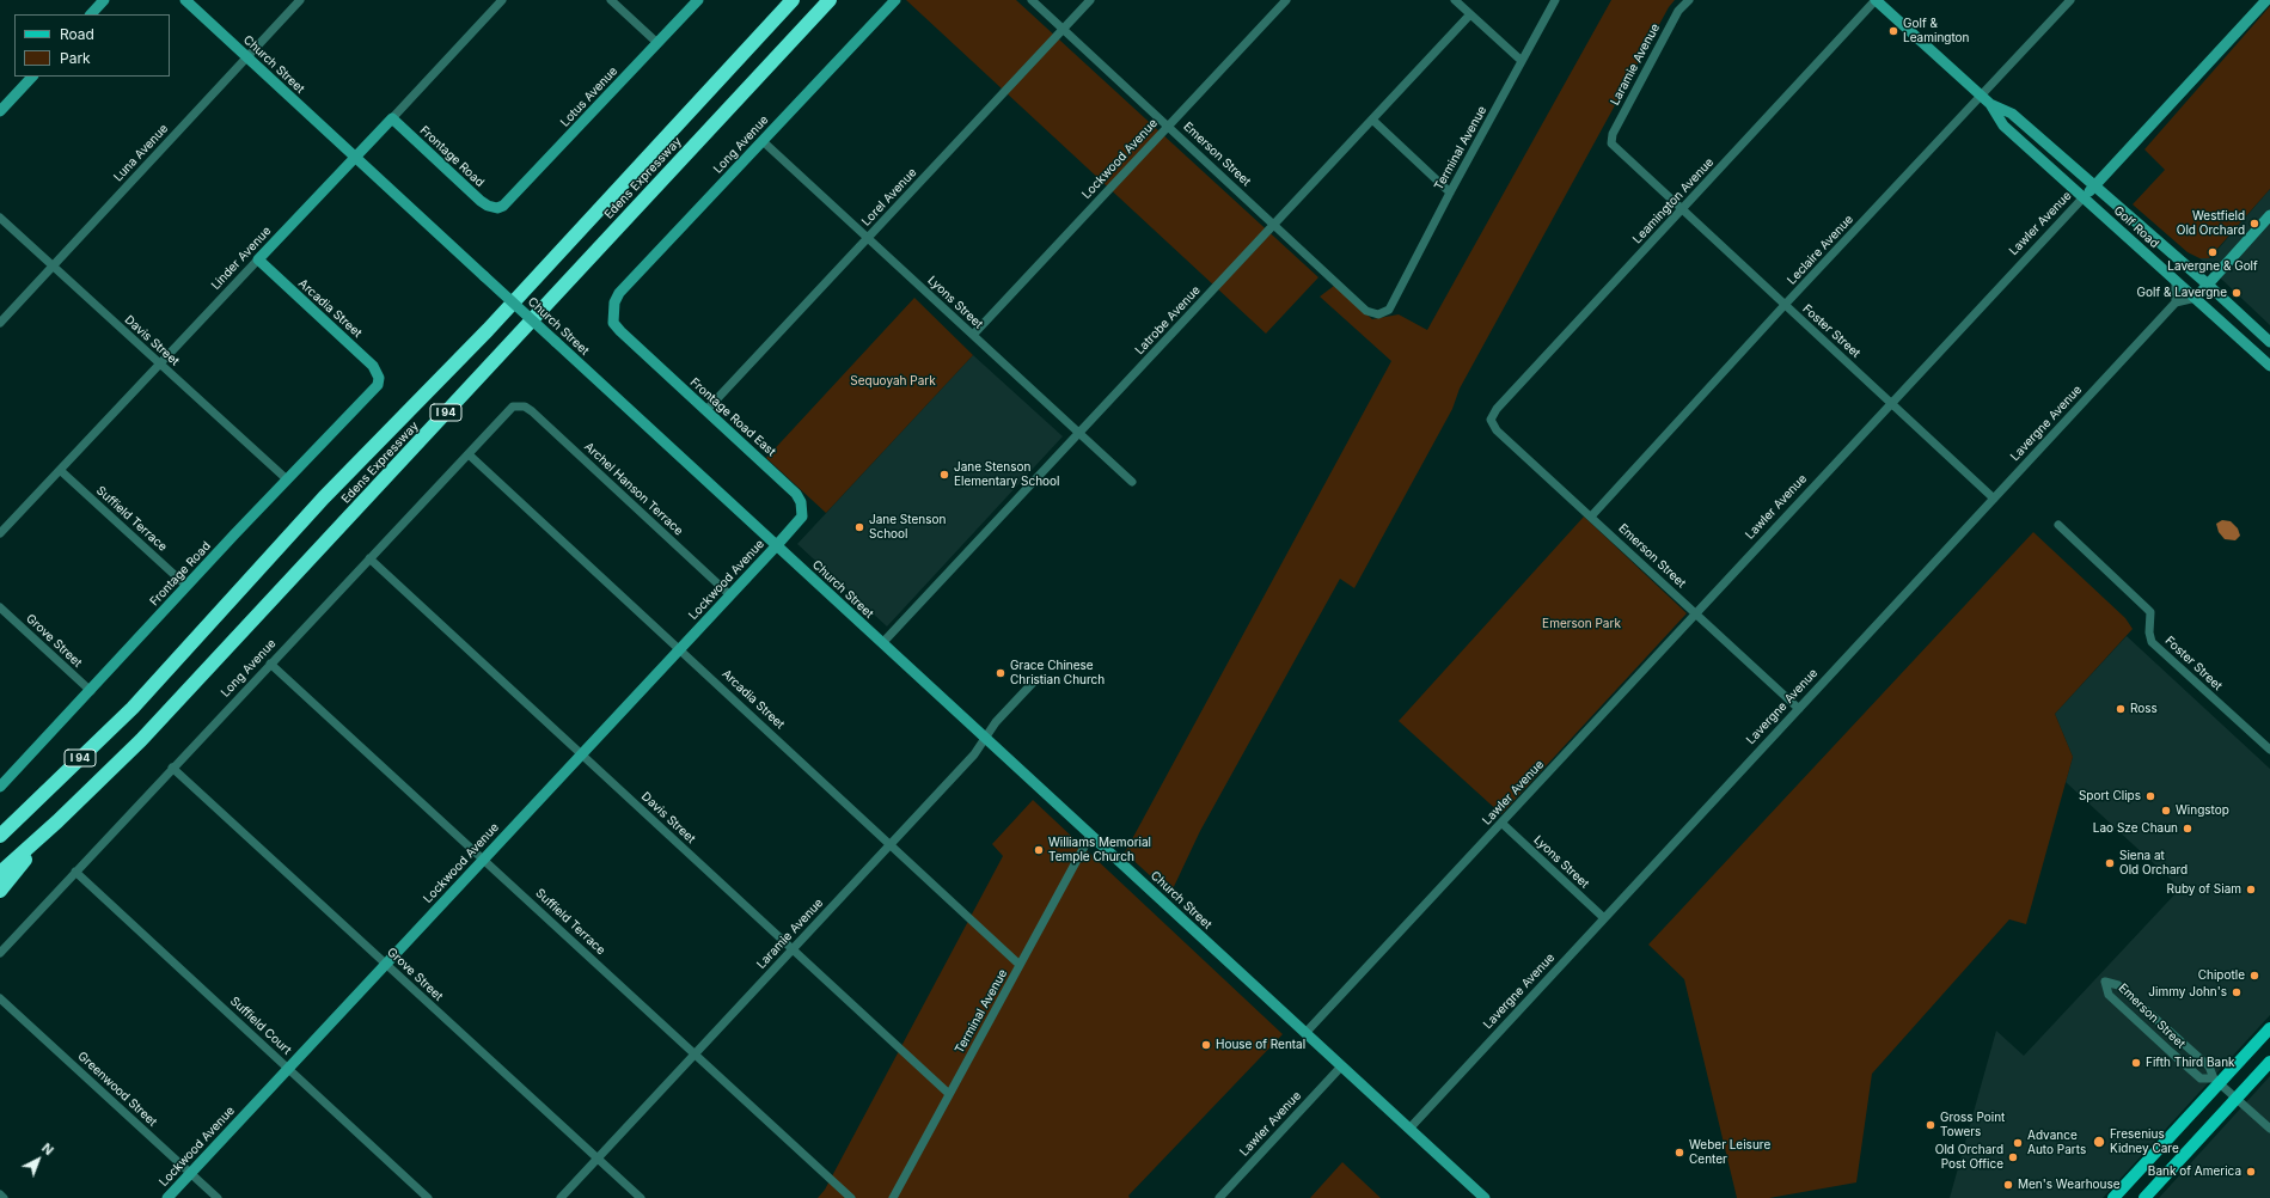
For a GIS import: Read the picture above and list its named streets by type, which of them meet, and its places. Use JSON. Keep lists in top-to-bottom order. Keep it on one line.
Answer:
{"streets":{"highway":["Edens Expressway","I 94"],"street":["Church Street","Laramie Avenue","Lotus Avenue","Long Avenue","Terminal Avenue","Luna Avenue","Emerson Street","Frontage Road","Lockwood Avenue","Lorel Avenue","Leamington Avenue","Lawler Avenue","Golf Road","Leclaire Avenue","Linder Avenue","Lyons Street","Arcadia Street","Latrobe Avenue","Foster Street","Davis Street","Frontage Road East","Lavergne Avenue","Archel Hanson Terrace","Suffield Terrace","Grove Street","Suffield Court","Greenwood Street"]},"crossings":[["Church Street","Laramie Avenue"],["Church Street","Terminal Avenue"],["Church Street","Luna Avenue"],["Church Street","Lockwood Avenue"],["Church Street","Lawler Avenue"],["Church Street","Linder Avenue"],["Church Street","Latrobe Avenue"],["Church Street","Frontage Road East"],["Church Street","Lavergne Avenue"],["Laramie Avenue","Arcadia Street"],["Laramie Avenue","Foster Street"],["Laramie Avenue","Davis Street"],["Laramie Avenue","Suffield Terrace"],["Laramie Avenue","Grove Street"],["Lotus Avenue","Frontage Road"],["Long Avenue","Lyons Street"],["Long Avenue","Arcadia Street"],["Long Avenue","Davis Street"],["Long Avenue","Frontage Road East"],["Long Avenue","Archel Hanson Terrace"],["Long Avenue","Suffield Terrace"],["Long Avenue","Grove Street"],["Long Avenue","Suffield Court"],["Terminal Avenue","Emerson Street"],["Terminal Avenue","Arcadia Street"],["Terminal Avenue","Davis Street"],["Luna Avenue","Davis Street"],["Emerson Street","Lockwood Avenue"],["Emerson Street","Lorel Avenue"],["Emerson Street","Leamington Avenue"],["Emerson Street","Lawler Avenue"],["Emerson Street","Leclaire Avenue"],["Emerson Street","Latrobe Avenue"],["Emerson Street","Lavergne Avenue"],["Frontage Road","Linder Avenue"],["Frontage Road","Arcadia Street"],["Frontage Road","Davis Street"],["Frontage Road","Suffield Terrace"],["Frontage Road","Grove Street"],["Lockwood Avenue","Lyons Street"],["Lockwood Avenue","Arcadia Street"],["Lockwood Avenue","Davis Street"],["Lockwood Avenue","Frontage Road East"],["Lockwood Avenue","Archel Hanson Terrace"],["Lockwood Avenue","Suffield Terrace"],["Lockwood Avenue","Grove Street"],["Lockwood Avenue","Suffield Court"],["Lockwood Avenue","Greenwood Street"],["Lorel Avenue","Lyons Street"],["Lorel Avenue","Frontage Road East"],["Leamington Avenue","Golf Road"],["Leamington Avenue","Foster Street"],["Lawler Avenue","Golf Road"],["Lawler Avenue","Lyons Street"],["Lawler Avenue","Foster Street"],["Golf Road","Leclaire Avenue"],["Leclaire Avenue","Foster Street"],["Linder Avenue","Arcadia Street"],["Linder Avenue","Davis Street"],["Linder Avenue","Suffield Terrace"],["Lyons Street","Latrobe Avenue"],["Lyons Street","Lavergne Avenue"],["Foster Street","Lavergne Avenue"]],"parks":["Sequoyah Park","Emerson Park"],"places":["Golf & Leamington","Westfield Old Orchard","Lavergne & Golf","Golf & Lavergne","Jane Stenson Elementary School","Jane Stenson School","Grace Chinese Christian Church","Ross","Sport Clips","Wingstop","Lao Sze Chaun","Williams Memorial Temple Church","Siena at Old Orchard","Ruby of Siam","Chipotle","Jimmy John's","House of Rental","Fifth Third Bank","Gross Point Towers","Fresenius Kidney Care","Advance Auto Parts","Weber Leisure Center","Old Orchard Post Office","Bank of America","Men's Wearhouse"],"legend":["Road","Park"],"north":"top right"}
